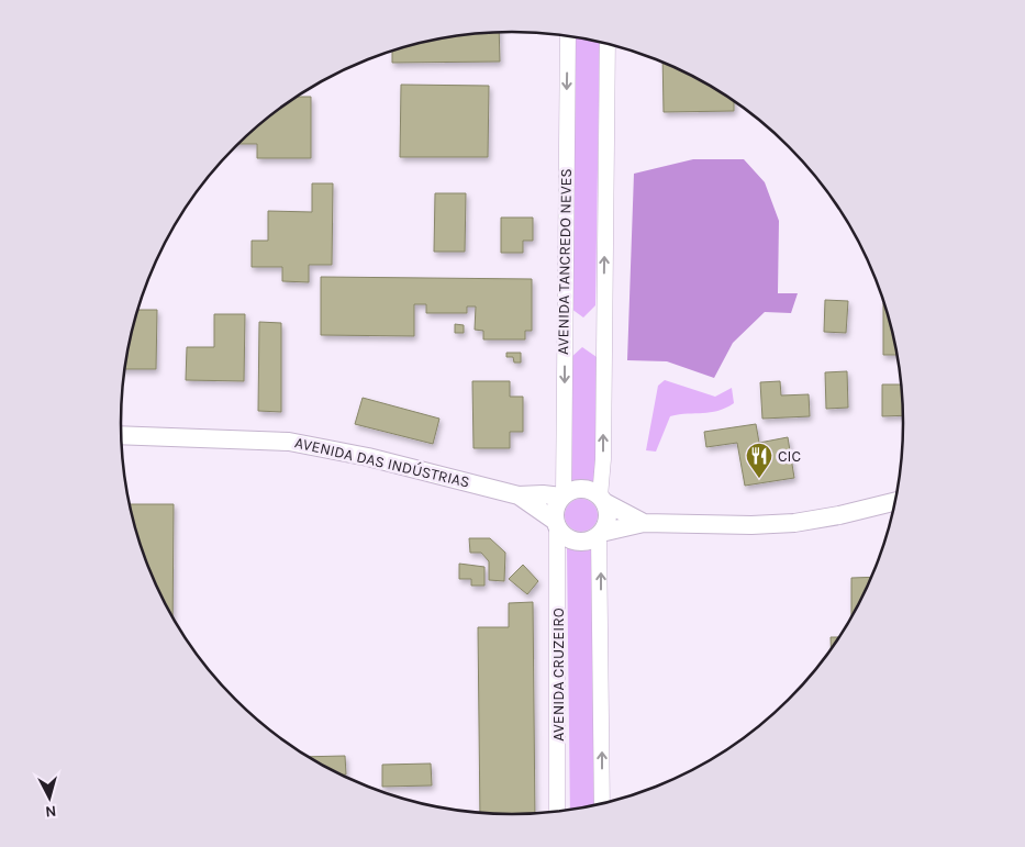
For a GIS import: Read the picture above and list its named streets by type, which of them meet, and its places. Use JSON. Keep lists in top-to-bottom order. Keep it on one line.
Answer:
{"streets":{"main road":["AVENIDA TANCREDO NEVES","AVENIDA DAS INDÚSTRIAS","AVENIDA CRUZEIRO"]},"crossings":[["AVENIDA TANCREDO NEVES","AVENIDA CRUZEIRO"]],"places":{"restaurant":["CIC"]},"north":"bottom"}
